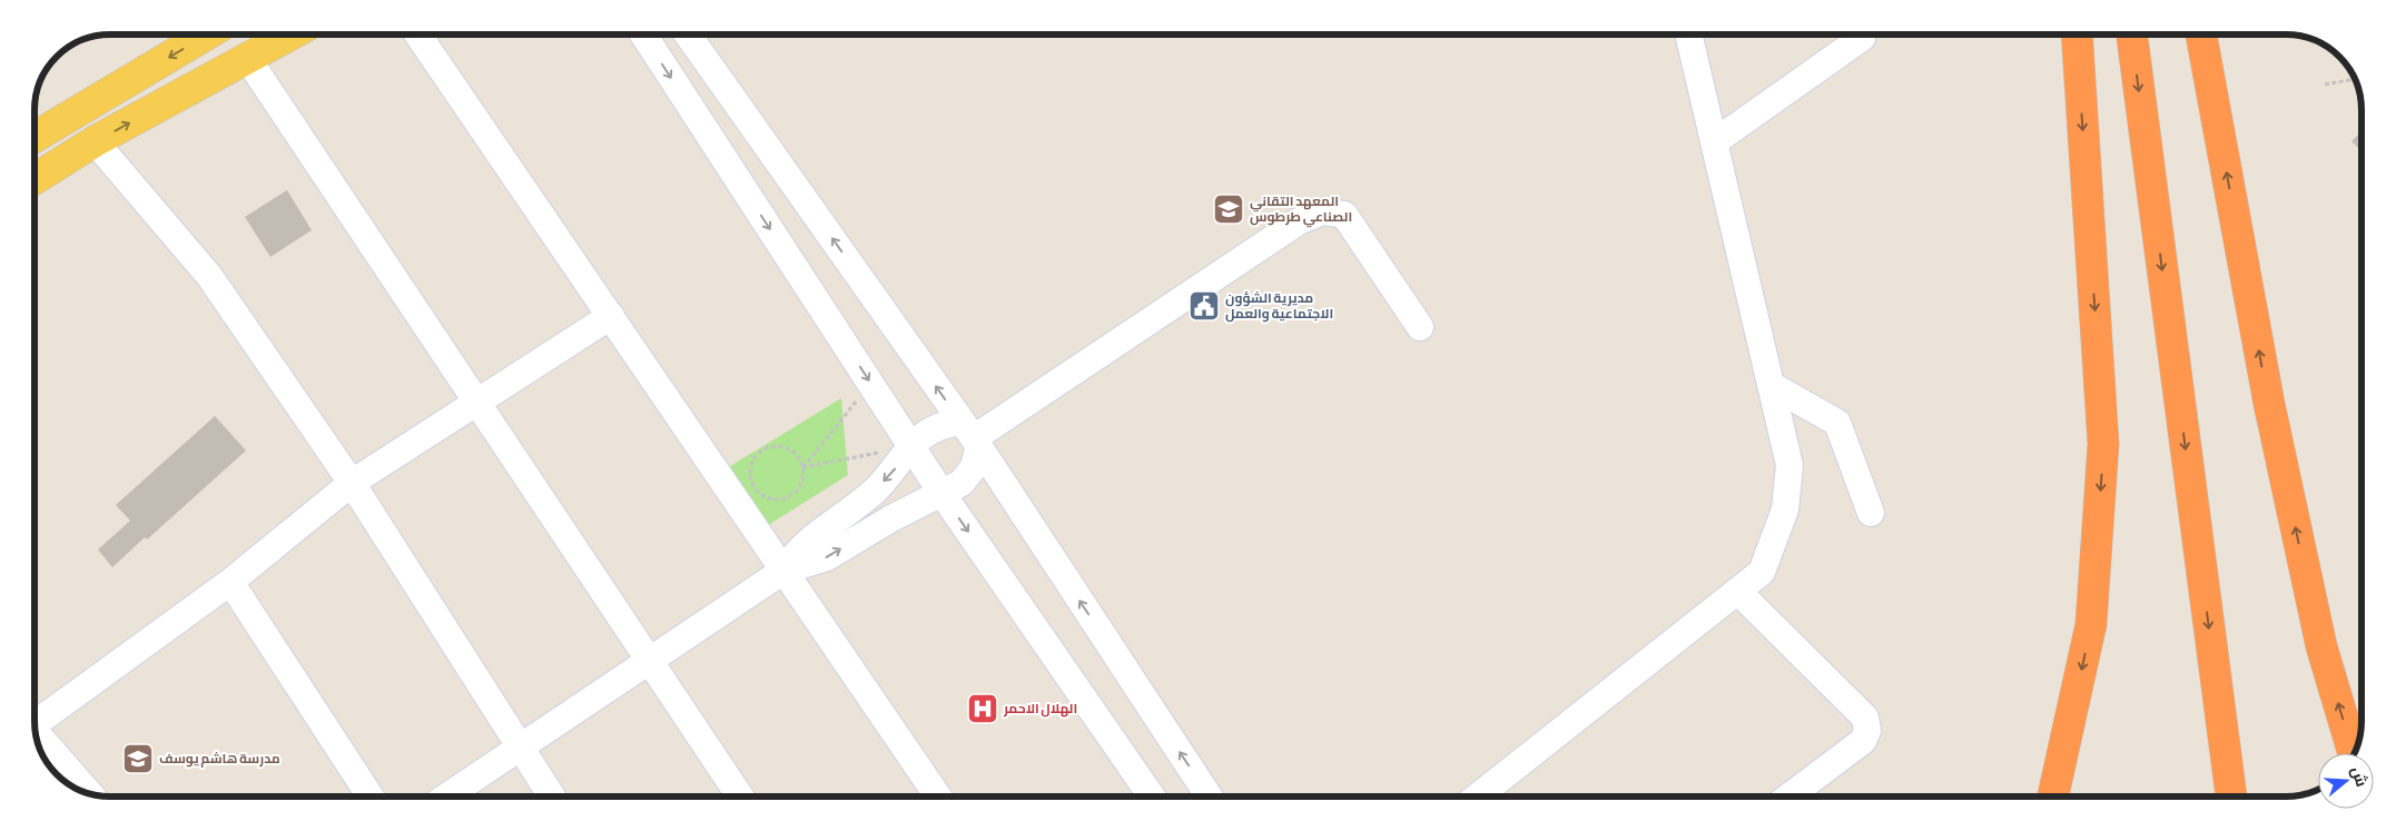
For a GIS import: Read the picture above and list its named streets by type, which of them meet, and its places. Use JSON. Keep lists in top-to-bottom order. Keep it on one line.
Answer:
{"places":{"school or university":["المعهد التقاني الصناعي طرطوس","مدرسة هاشم يوسف"],"public building":["مديرية الشؤون الاجتماعية والعمل"],"hospital":["الهلال الاحمر"]},"north":"right"}
